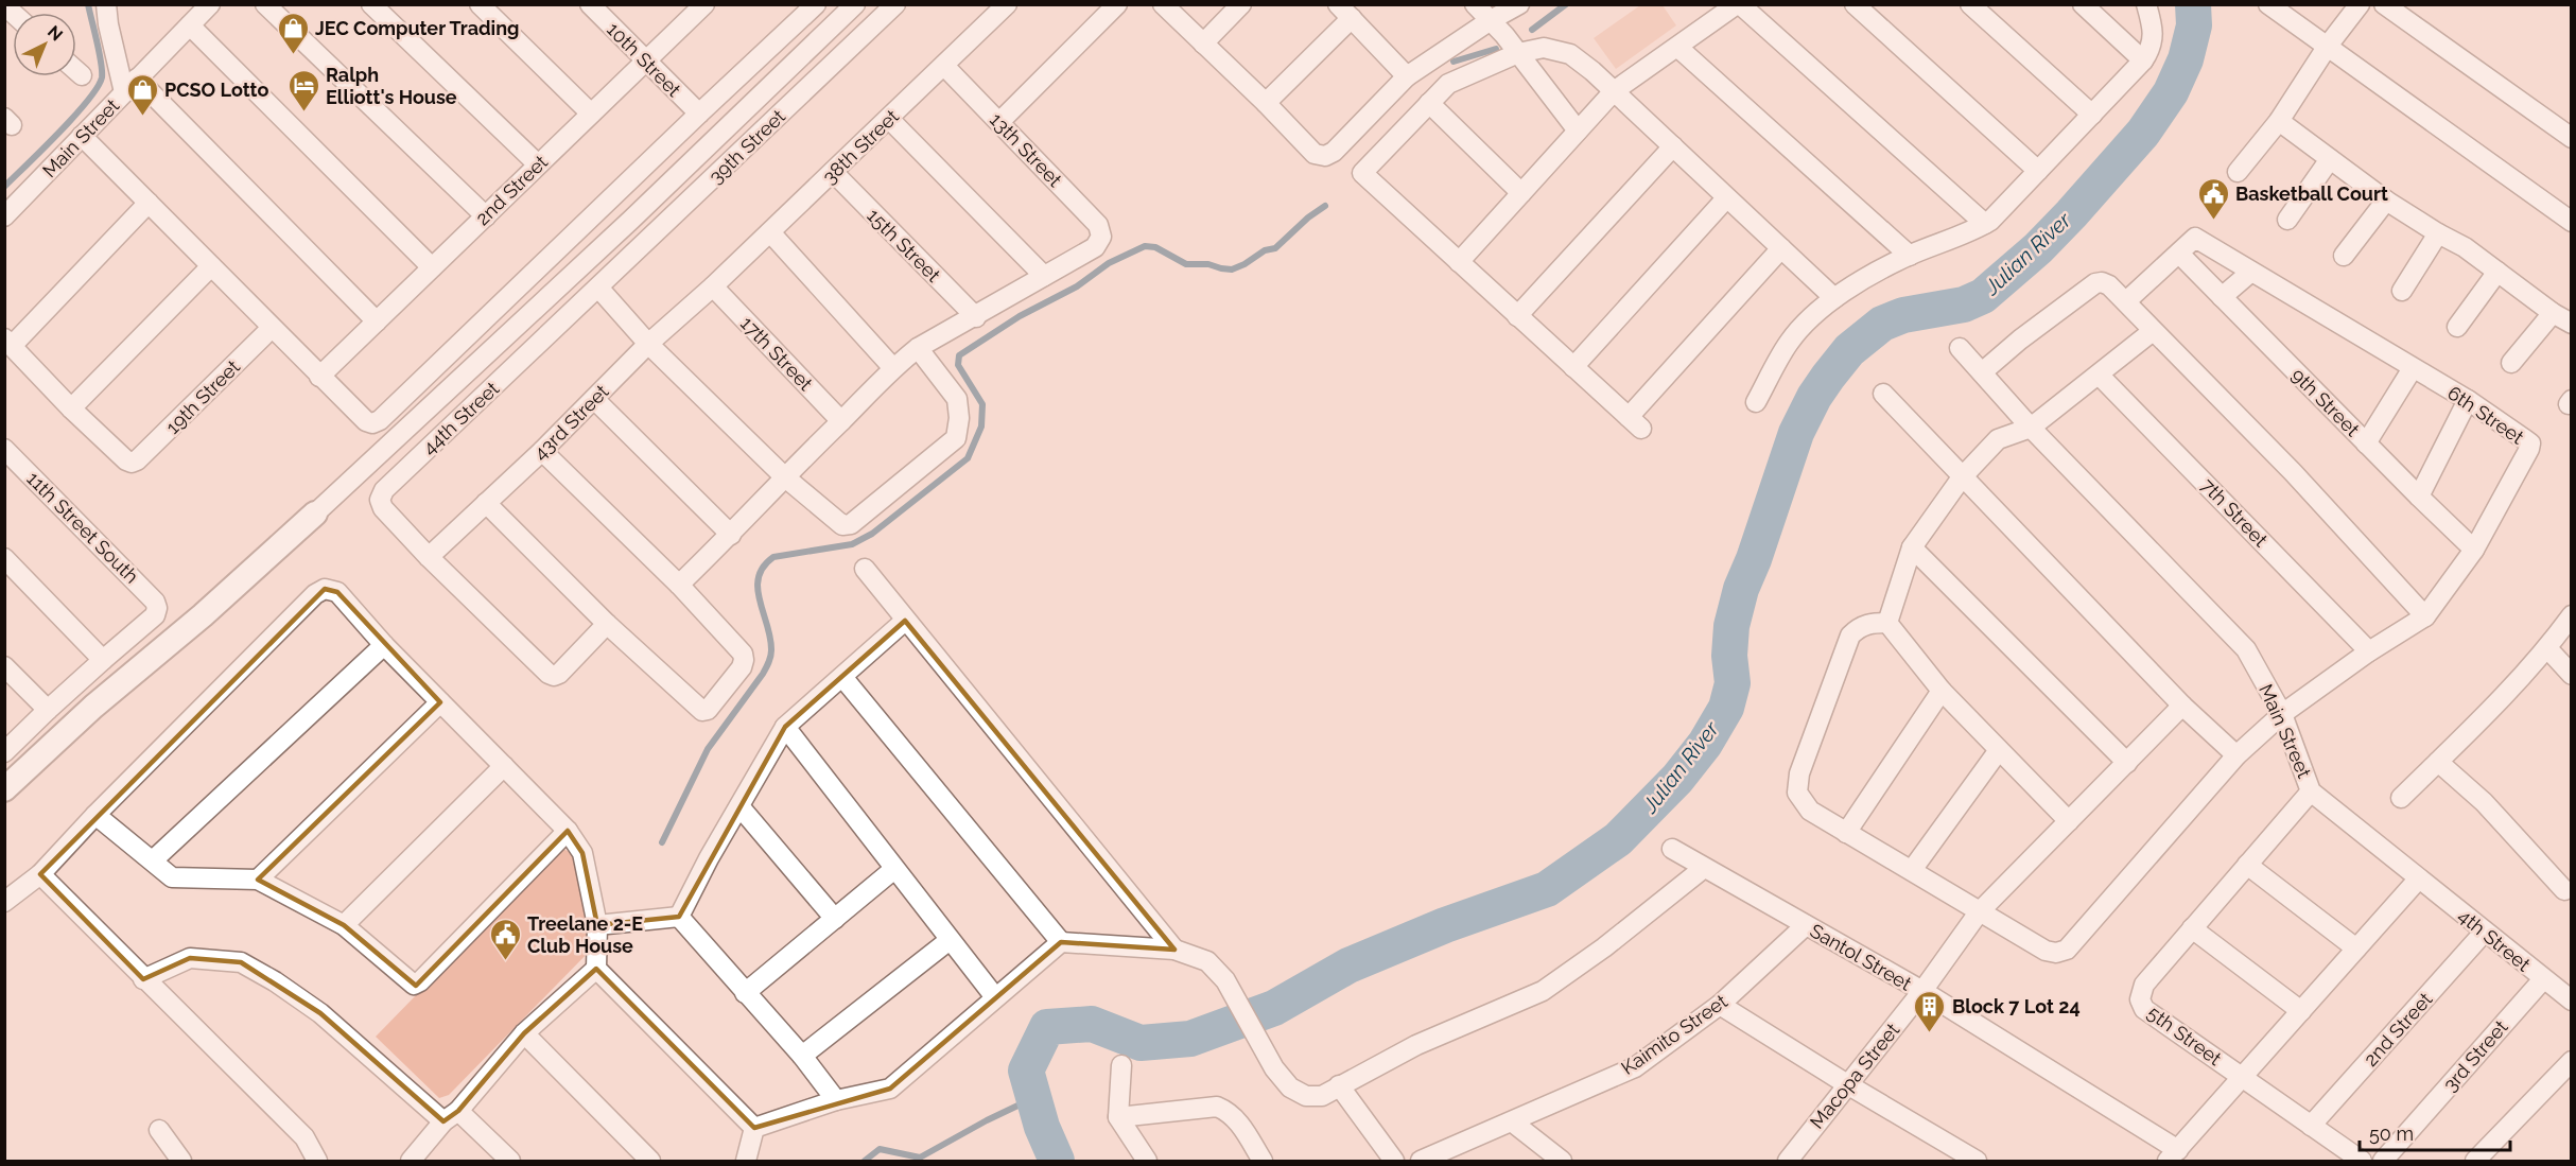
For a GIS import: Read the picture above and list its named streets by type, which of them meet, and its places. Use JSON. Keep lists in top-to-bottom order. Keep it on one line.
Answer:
{"streets":{"street":["10th Street","Main Street","39th Street","38th Street","13th Street","2nd Street","15th Street","17th Street","19th Street","9th Street","6th Street","44th Street","43rd Street","7th Street","11th Street South","4th Street","Santol Street","Kaimito Street","5th Street","3rd Street","Macopa Street"]},"crossings":[["10th Street","2nd Street"],["Main Street","6th Street"],["Main Street","4th Street"],["Main Street","5th Street"],["39th Street","44th Street"],["38th Street","13th Street"],["38th Street","15th Street"],["38th Street","17th Street"],["38th Street","43rd Street"],["2nd Street","4th Street"],["17th Street","43rd Street"],["9th Street","6th Street"],["6th Street","7th Street"],["6th Street","Macopa Street"],["44th Street","43rd Street"],["4th Street","3rd Street"],["Santol Street","Kaimito Street"],["Santol Street","Macopa Street"]],"water":["Julian River"],"places":{"shop":["JEC Computer Trading","PCSO Lotto"],"hotel":["Ralph Elliott's House"],"public building":["Basketball Court","Treelane 2-E Club House"],"building":["Block 7 Lot 24"]},"scale_bar":"50 m","north":"top right"}
